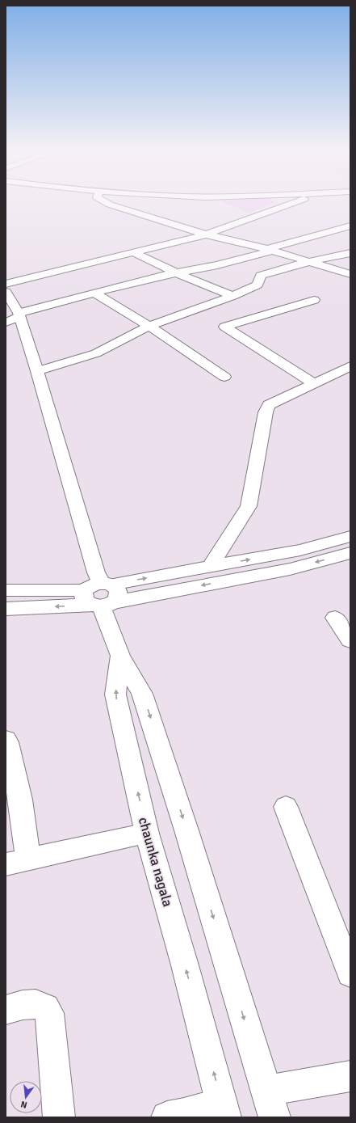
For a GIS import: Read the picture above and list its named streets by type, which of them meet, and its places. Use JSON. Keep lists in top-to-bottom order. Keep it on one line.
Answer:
{"streets":{"street":["chaunka nagala"]},"north":"bottom"}
